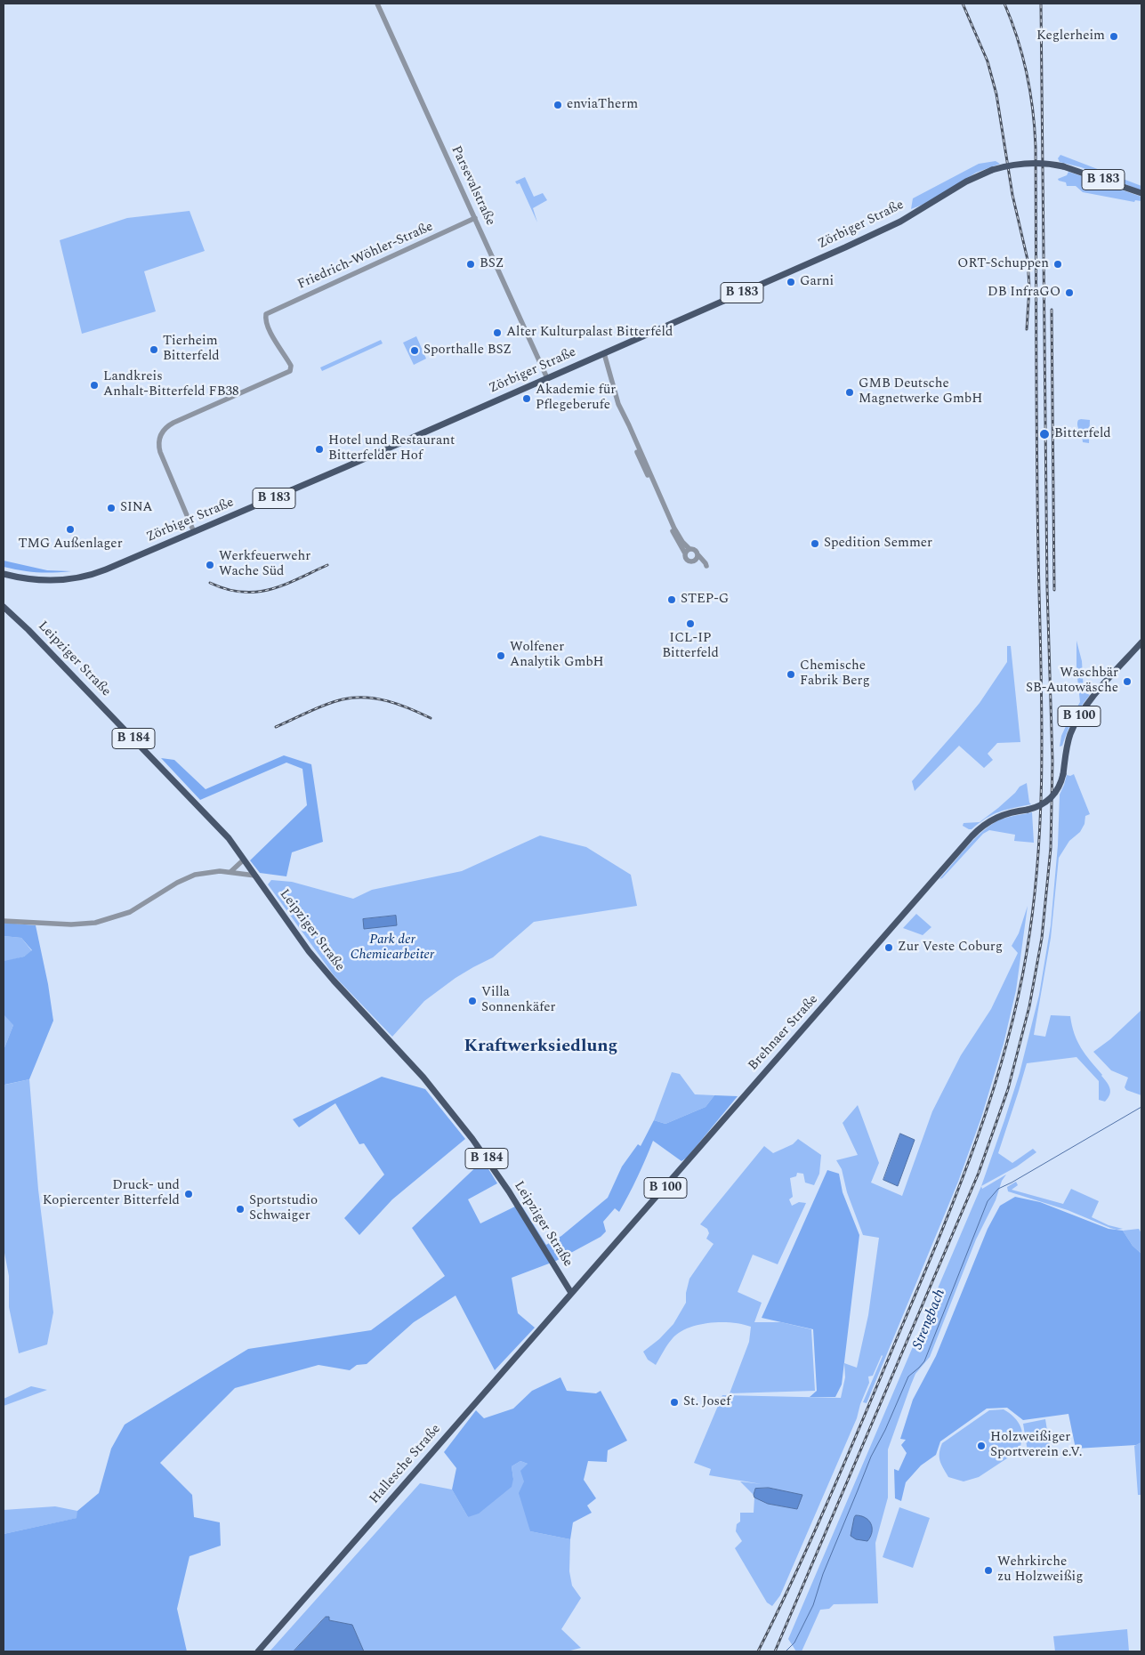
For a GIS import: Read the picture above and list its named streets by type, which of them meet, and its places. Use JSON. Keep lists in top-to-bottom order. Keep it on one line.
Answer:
{"streets":{"main road":["B 183","Zörbiger Straße","Leipziger Straße","B 100","B 184","Brehnaer Straße","Hallesche Straße"],"street":["Parsevalstraße","Friedrich-Wöhler-Straße"]},"crossings":[["Parsevalstraße","Zörbiger Straße"],["Parsevalstraße","Friedrich-Wöhler-Straße"],["Zörbiger Straße","Friedrich-Wöhler-Straße"],["Leipziger Straße","Brehnaer Straße"],["Leipziger Straße","Hallesche Straße"],["Brehnaer Straße","Hallesche Straße"]],"districts":["Kraftwerksiedlung"],"water":["Strengbach"],"parks":["Park der Chemiearbeiter"],"places":["Keglerheim","enviaTherm","BSZ","ORT-Schuppen","Garni","DB InfraGO","Alter Kulturpalast Bitterfeld","Tierheim Bitterfeld","Sporthalle BSZ","Landkreis Anhalt-Bitterfeld FB38","GMB Deutsche Magnetwerke GmbH","Akademie für Pflegeberufe","Bitterfeld","Hotel und Restaurant Bitterfelder Hof","SINA","TMG Außenlager","Spedition Semmer","Werkfeuerwehr Wache Süd","STEP-G","ICL-IP Bitterfeld","Wolfener Analytik GmbH","Chemische Fabrik Berg","Waschbär SB-Autowäsche","Zur Veste Coburg","Villa Sonnenkäfer","Druck- und Kopiercenter Bitterfeld","Sportstudio Schwaiger","St. Josef","Holzweißiger Sportverein e.V.","Wehrkirche zu Holzweißig"]}
